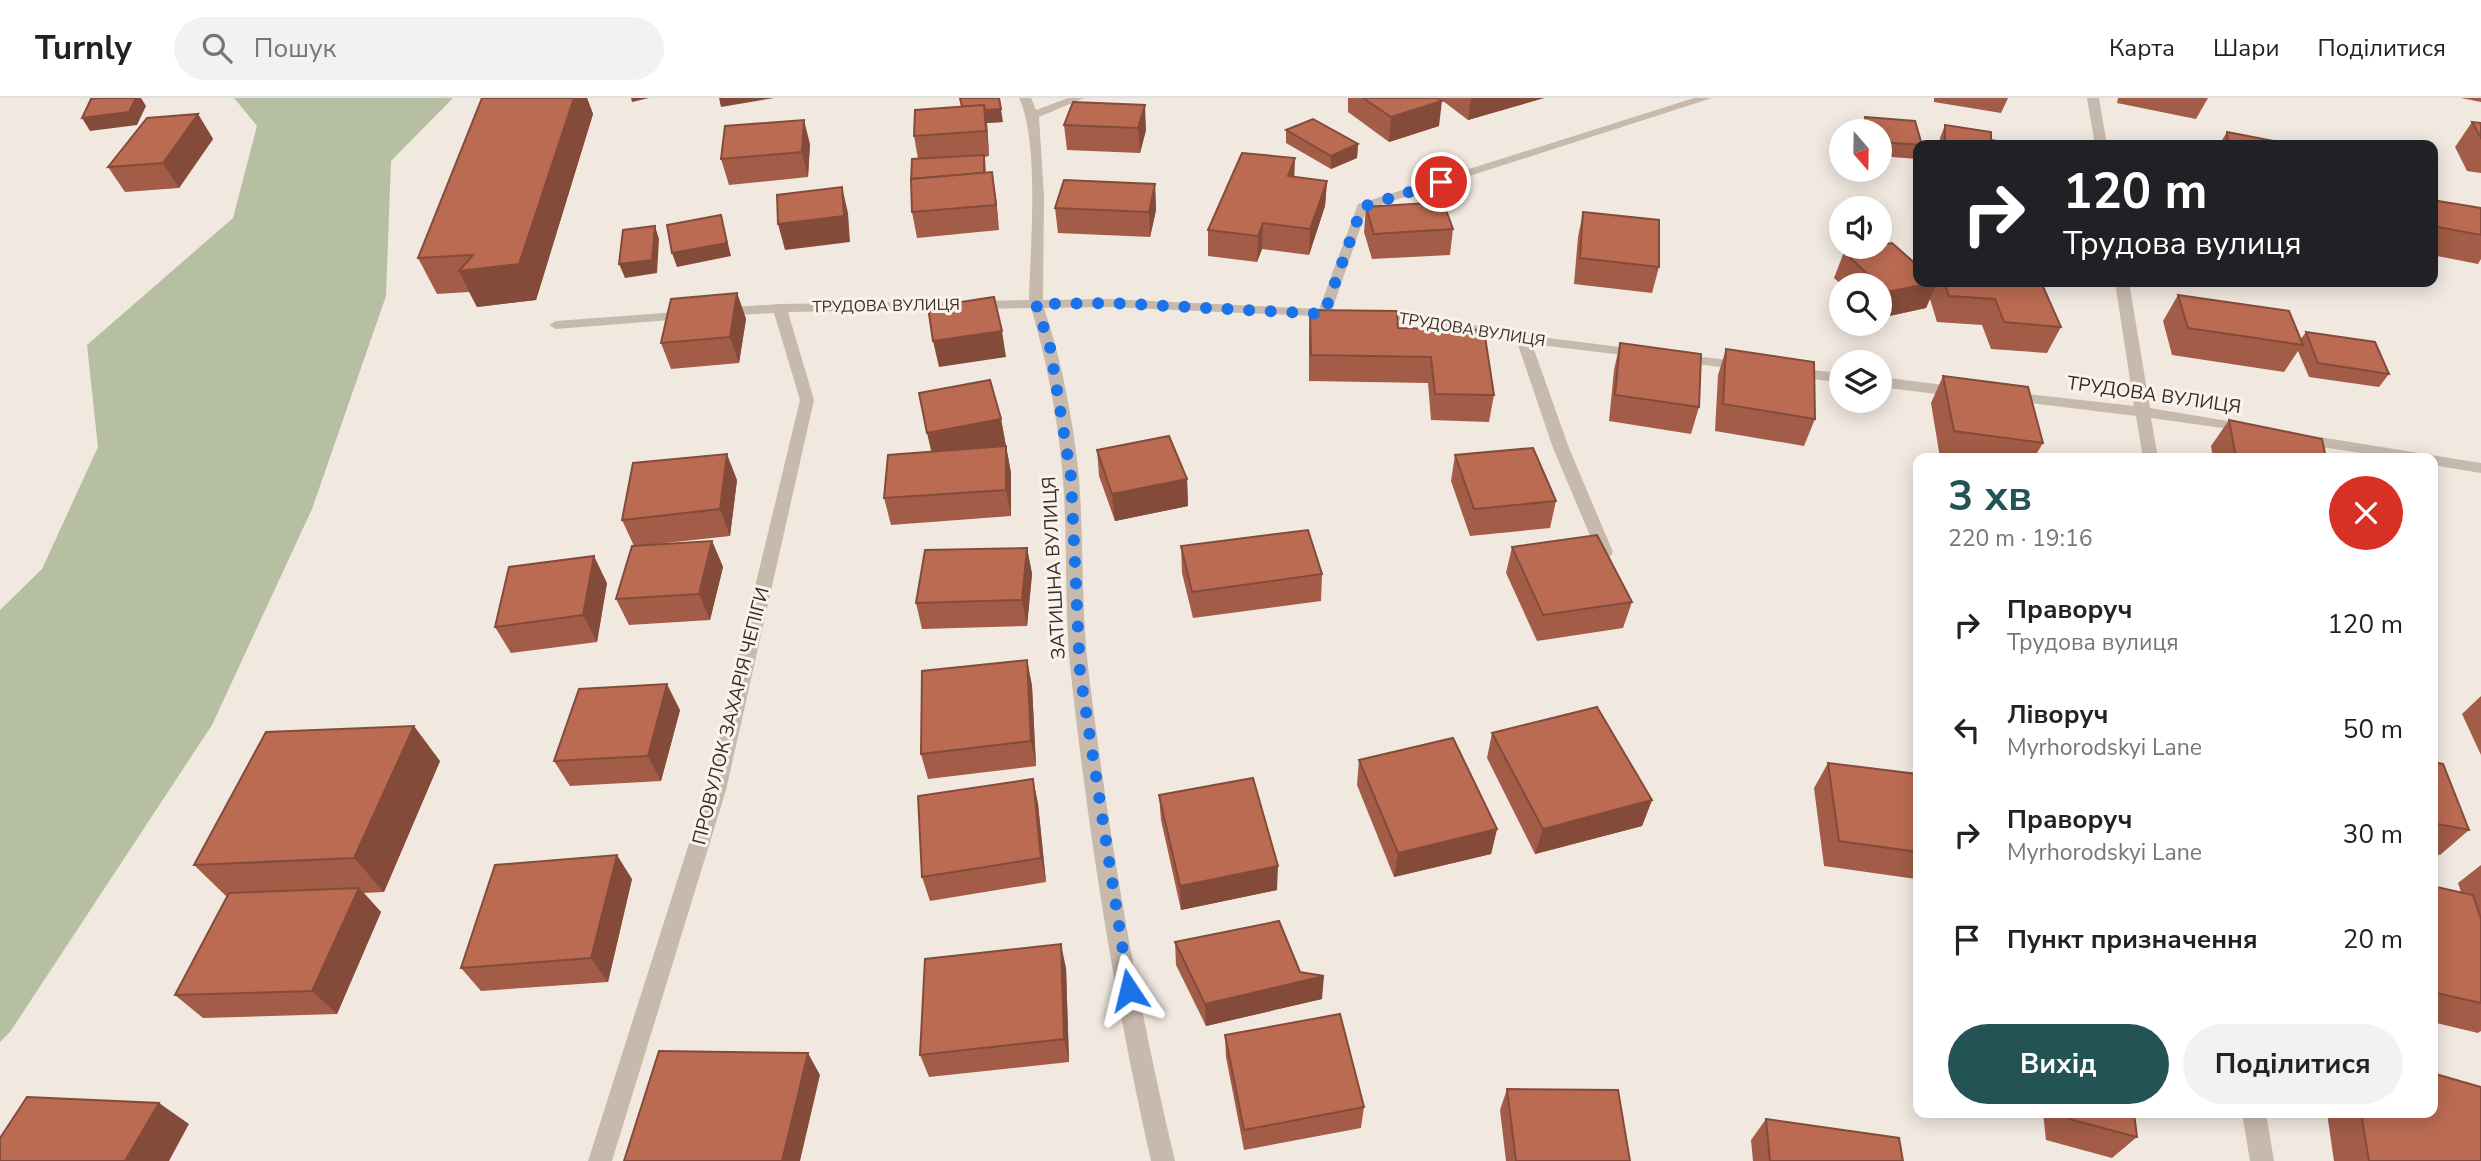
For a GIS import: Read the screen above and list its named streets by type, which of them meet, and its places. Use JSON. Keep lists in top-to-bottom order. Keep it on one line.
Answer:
{"streets":{"street":["ТРУДОВА ВУЛИЦЯ","ЗАТИШНА ВУЛИЦЯ","ПРОВУЛОК ЗАХАРІЯ ЧЕПІГИ"]},"crossings":[["ТРУДОВА ВУЛИЦЯ","ЗАТИШНА ВУЛИЦЯ"],["ТРУДОВА ВУЛИЦЯ","ПРОВУЛОК ЗАХАРІЯ ЧЕПІГИ"]],"north":"bottom","page":{"header":"Turnly","search":"Пошук","nav":["Карта","Шари","Поділитися"],"turn":["120 m","Трудова вулиця"],"heading":["3 хв","220 m · 19:16"],"list":[{"name":"Праворуч","note":"Трудова вулиця","value":"120 m"},{"name":"Ліворуч","note":"Myrhorodskyi Lane","value":"50 m"},{"name":"Праворуч","note":"Myrhorodskyi Lane","value":"30 m"},{"name":"Пункт призначення","value":"20 m"}],"buttons":["Вихід","Поділитися"]}}
